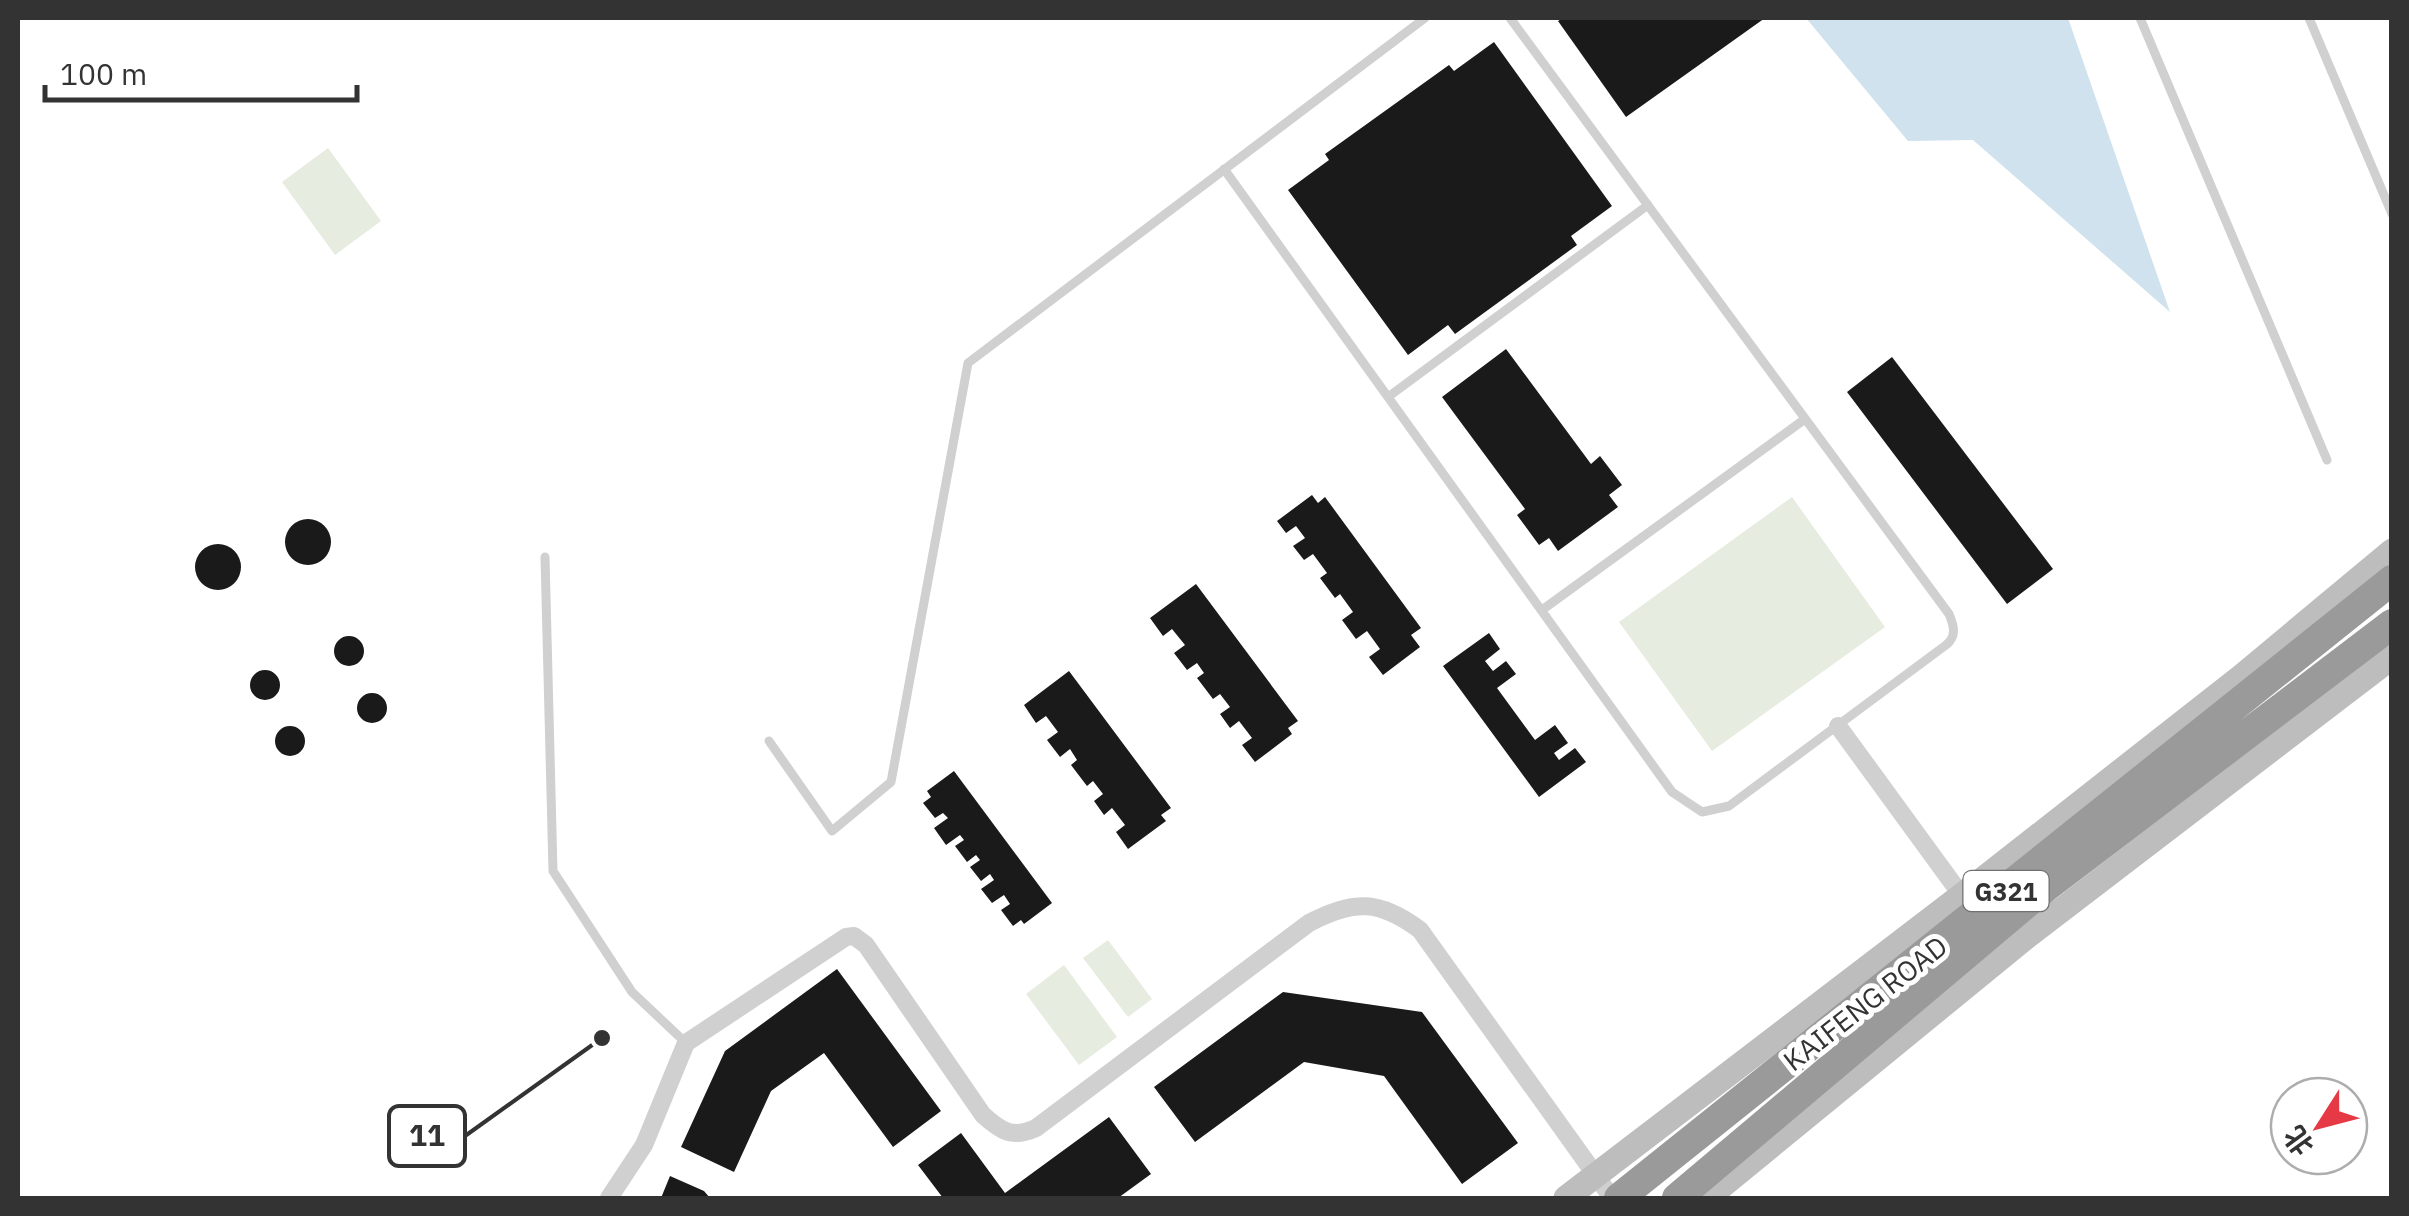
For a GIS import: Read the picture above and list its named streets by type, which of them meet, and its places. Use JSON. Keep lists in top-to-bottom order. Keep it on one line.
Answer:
{"streets":{"highway":["G321","KAIFENG ROAD"]},"places":["11"],"scale_bar":"100 m","north":"bottom left"}
